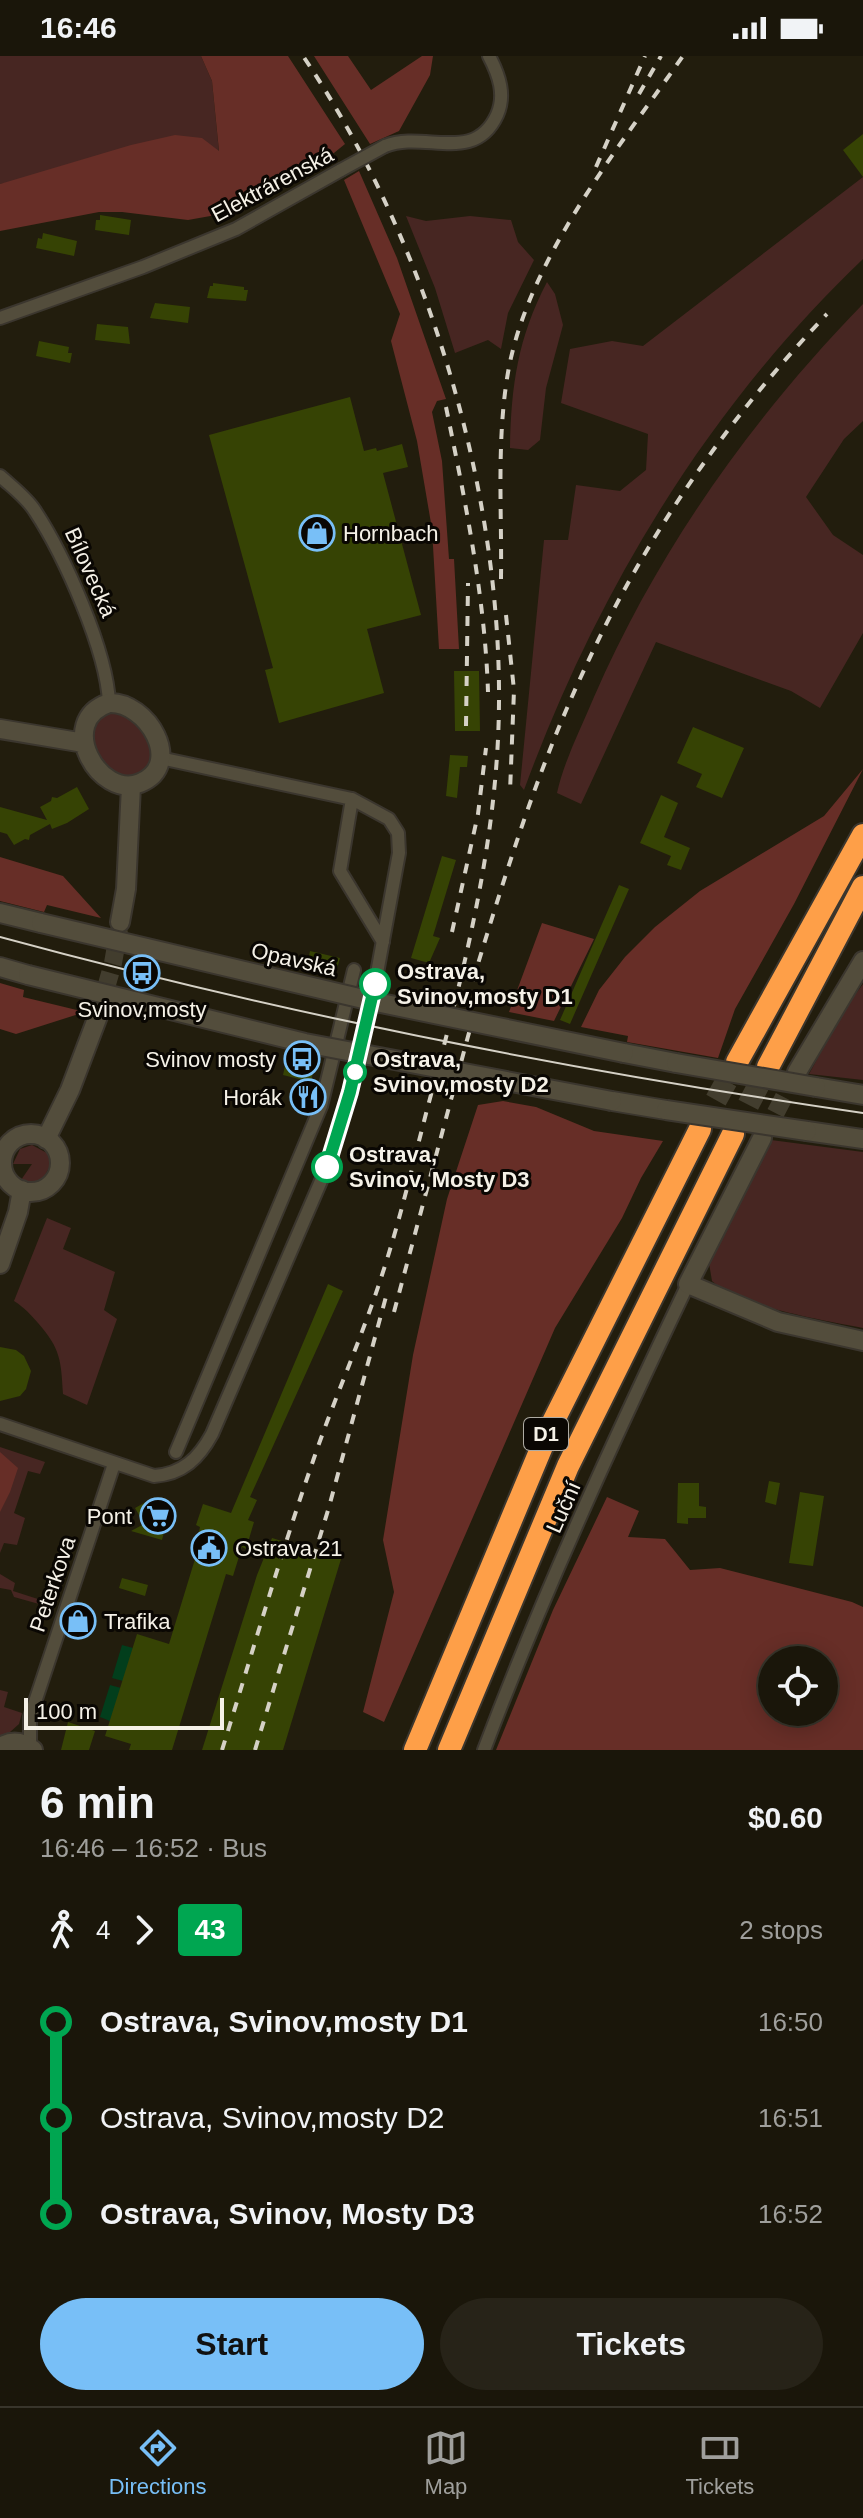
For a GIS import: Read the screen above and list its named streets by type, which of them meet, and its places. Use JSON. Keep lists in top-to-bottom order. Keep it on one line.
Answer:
{"streets":{"highway":["D1"],"main road":["Opavská"],"street":["Elektrárenská","Bílovecká","Luční","Peterkova"]},"places":{"shop":["Hornbach","Trafika"],"bus stop":["Svinov,mosty","Svinov mosty"],"other":["Ostrava, Svinov,mosty D1","Ostrava, Svinov,mosty D2","Ostrava, Svinov, Mosty D3"],"restaurant":["Horák"],"supermarket":["Pont"],"public building":["Ostrava 21"]},"lines":["bus line 43"],"scale_bar":"100 m","page":{"status":"16:46","scale":"100 m","heading":["6 min","16:46 – 16:52 · Bus","$0.60"],"legs":["4","43","2 stops"],"list":[{"name":"Ostrava, Svinov,mosty D1","value":"16:50"},{"name":"Ostrava, Svinov,mosty D2","value":"16:51"},{"name":"Ostrava, Svinov, Mosty D3","value":"16:52"}],"buttons":["Start","Tickets"],"tabs":["Directions","Map","Tickets"]}}
